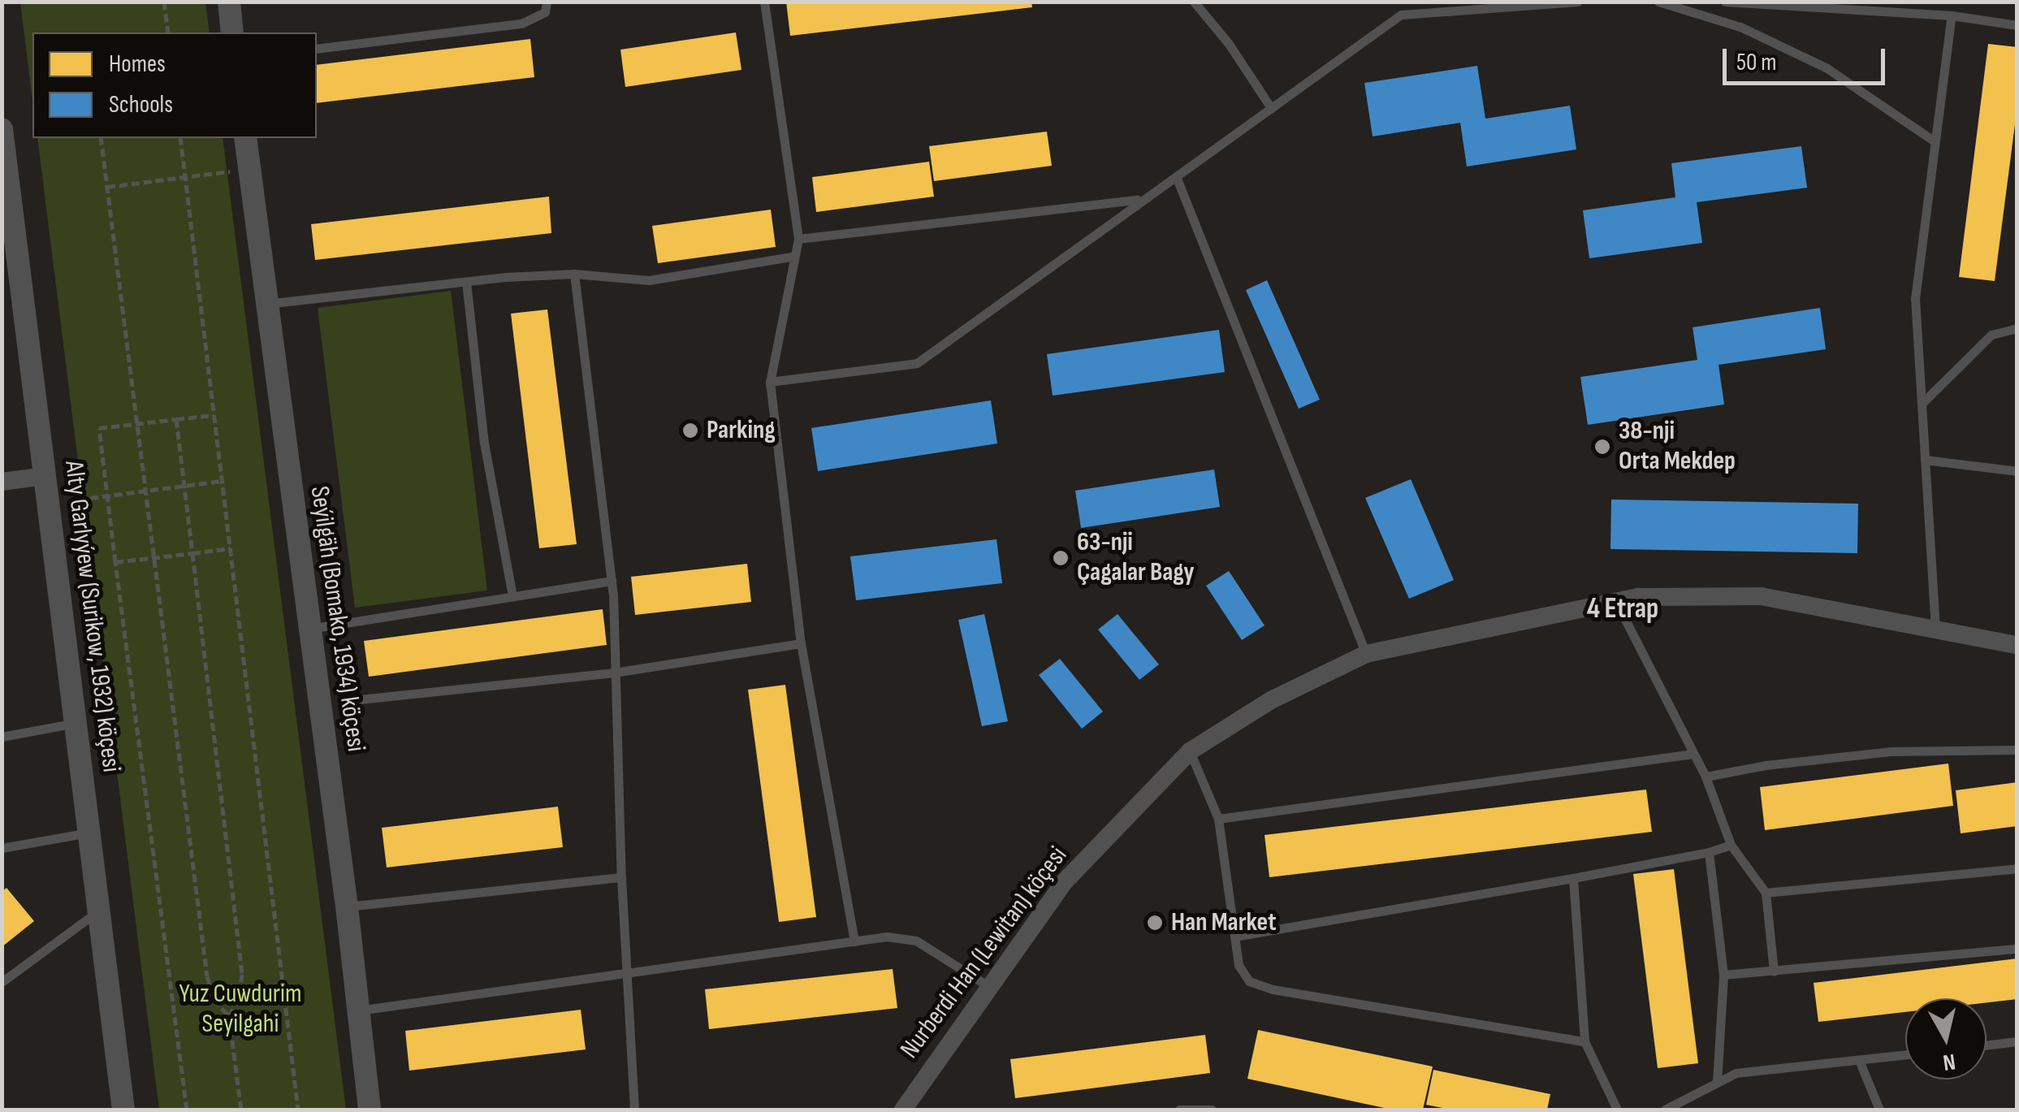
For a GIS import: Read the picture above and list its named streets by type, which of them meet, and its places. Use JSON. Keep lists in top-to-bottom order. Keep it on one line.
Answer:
{"streets":{"street":["Alty Garlyýew (Surikow, 1932) köçesi","Seýilgäh (Bomako, 1934) köçesi","Nurberdi Han (Lewitan) köçesi"]},"districts":["4 Etrap"],"parks":["Yuz Cuwdurim Seyilgahi"],"places":["Parking","38-nji Orta Mekdep","63-nji Çagalar Bagy","Han Market"],"legend":["Homes","Schools"],"scale_bar":"50 m","north":"bottom"}
